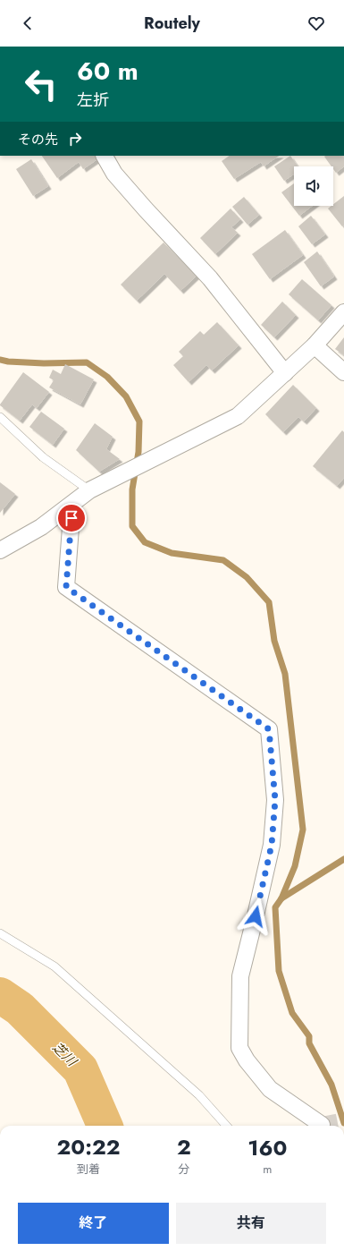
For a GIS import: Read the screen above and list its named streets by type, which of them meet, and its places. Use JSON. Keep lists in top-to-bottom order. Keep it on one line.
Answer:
{"water":["芝川"],"page":{"header":"Routely","turn":["60 m","左折"],"then":"その先","eta":["20:22","到着","2","分","160","m"],"buttons":["終了","共有"]}}
